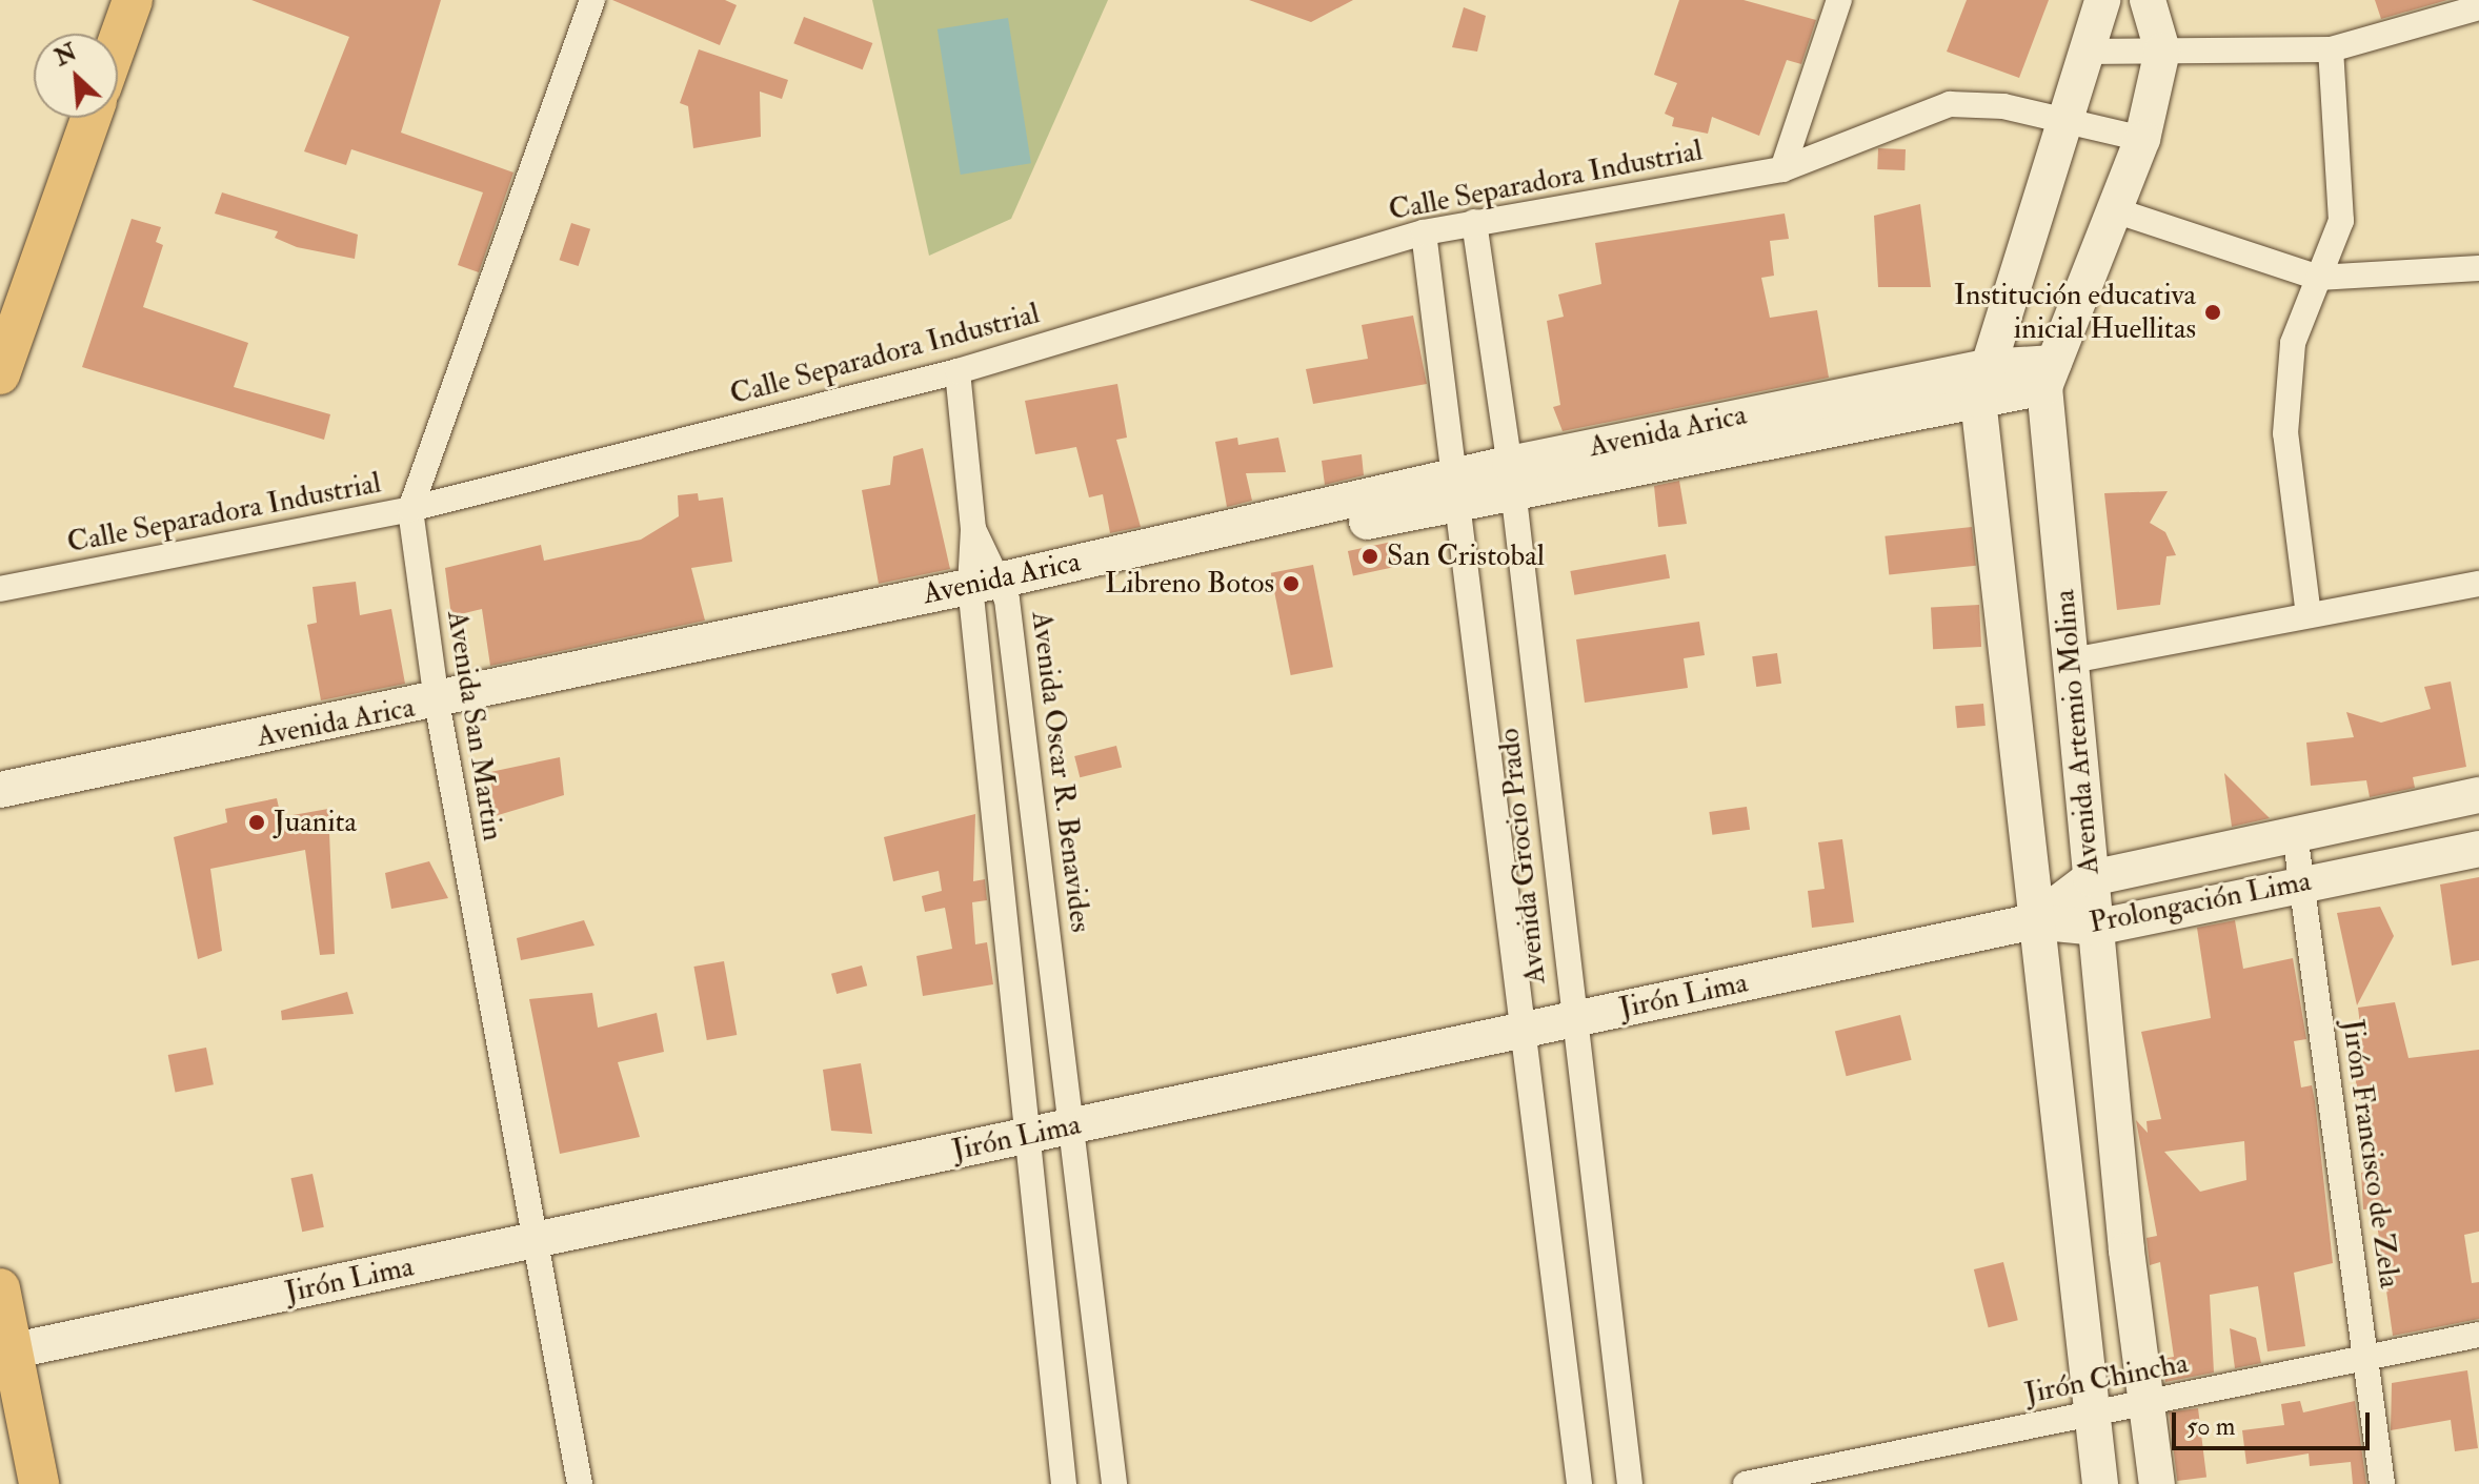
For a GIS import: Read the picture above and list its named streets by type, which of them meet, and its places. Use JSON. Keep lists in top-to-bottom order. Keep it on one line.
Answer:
{"streets":{"street":["Calle Separadora Industrial","Avenida Arica","Avenida San Martin","Avenida Artemio Molina","Avenida Oscar R. Benavides","Avenida Grocio Prado","Prolongación Lima","Jirón Lima","Jirón Francisco de Zela","Jirón Chincha"]},"crossings":[["Calle Separadora Industrial","Avenida San Martin"],["Calle Separadora Industrial","Avenida Artemio Molina"],["Calle Separadora Industrial","Avenida Oscar R. Benavides"],["Calle Separadora Industrial","Avenida Grocio Prado"],["Avenida Arica","Avenida San Martin"],["Avenida Arica","Avenida Artemio Molina"],["Avenida Arica","Avenida Oscar R. Benavides"],["Avenida Arica","Avenida Grocio Prado"],["Avenida San Martin","Jirón Lima"],["Avenida Artemio Molina","Prolongación Lima"],["Avenida Artemio Molina","Jirón Lima"],["Avenida Artemio Molina","Jirón Chincha"],["Avenida Oscar R. Benavides","Jirón Lima"],["Avenida Grocio Prado","Jirón Lima"],["Prolongación Lima","Jirón Lima"],["Prolongación Lima","Jirón Francisco de Zela"],["Jirón Francisco de Zela","Jirón Chincha"]],"places":["Institución educativa inicial Huellitas","San Cristobal","Libreno Botos","Juanita"],"scale_bar":"50 m","north":"top left"}
